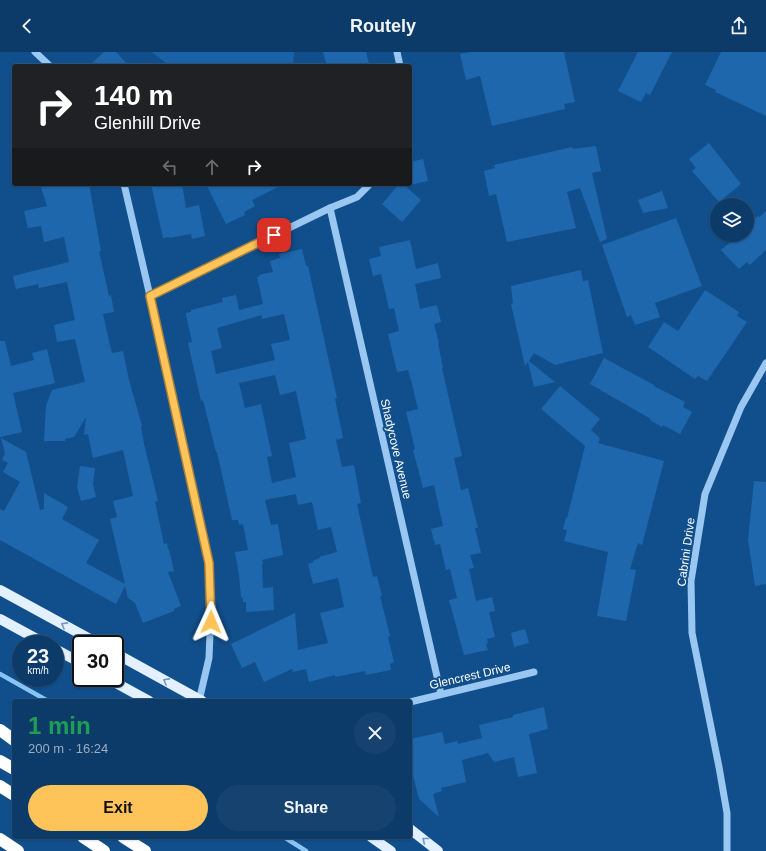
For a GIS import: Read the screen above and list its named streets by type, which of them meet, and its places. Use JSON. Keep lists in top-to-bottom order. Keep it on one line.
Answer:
{"streets":{"street":["Shadycove Avenue","Cabrini Drive","Glencrest Drive"]},"crossings":[["Shadycove Avenue","Glencrest Drive"]],"page":{"header":"Routely","turn":["140 m","Glenhill Drive"],"speed":"23 km/h","limit":"30","heading":["1 min","200 m · 16:24"],"buttons":["Exit","Share"]}}
